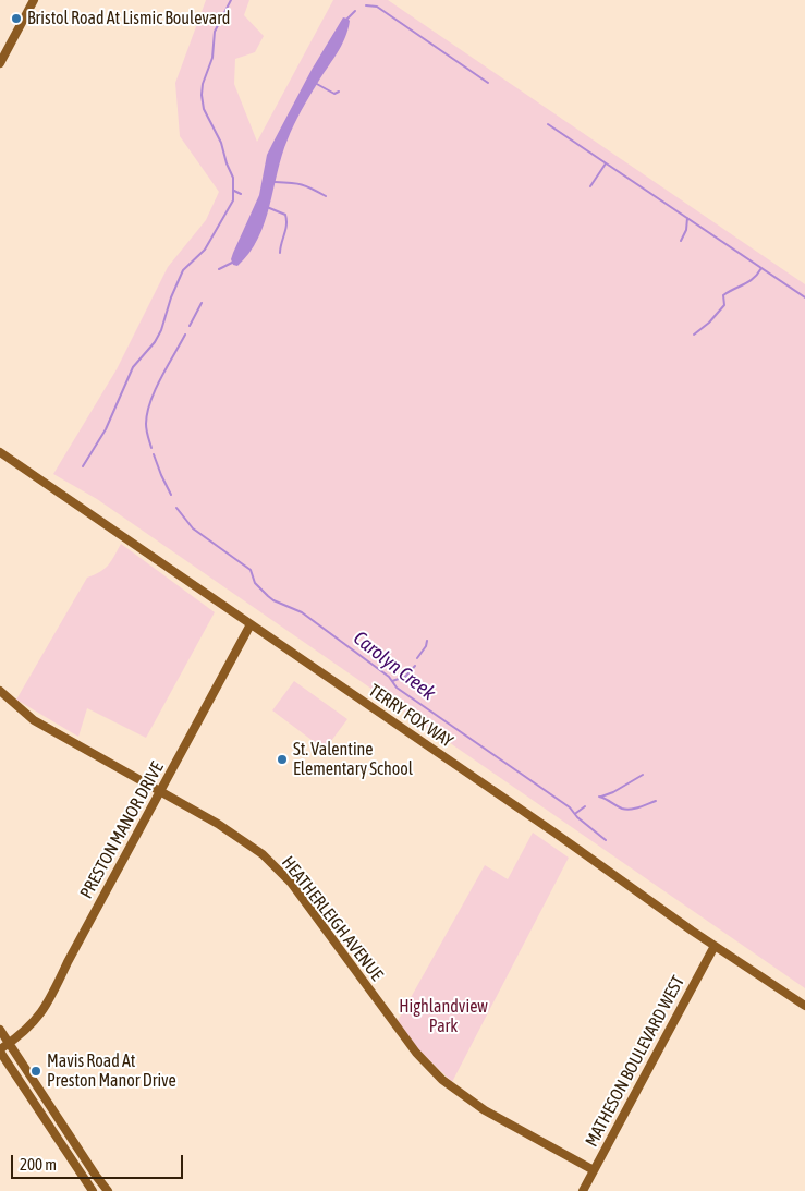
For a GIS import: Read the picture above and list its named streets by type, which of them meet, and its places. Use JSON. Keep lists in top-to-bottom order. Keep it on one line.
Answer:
{"streets":{"street":["TERRY FOX WAY","PRESTON MANOR DRIVE","HEATHERLEIGH AVENUE","MATHESON BOULEVARD WEST"]},"crossings":[["TERRY FOX WAY","PRESTON MANOR DRIVE"],["TERRY FOX WAY","MATHESON BOULEVARD WEST"],["PRESTON MANOR DRIVE","HEATHERLEIGH AVENUE"],["HEATHERLEIGH AVENUE","MATHESON BOULEVARD WEST"]],"water":["Carolyn Creek"],"parks":["Highlandview Park"],"places":["Bristol Road At Lismic Boulevard","St. Valentine Elementary School","Mavis Road At Preston Manor Drive"],"scale_bar":"200 m"}
